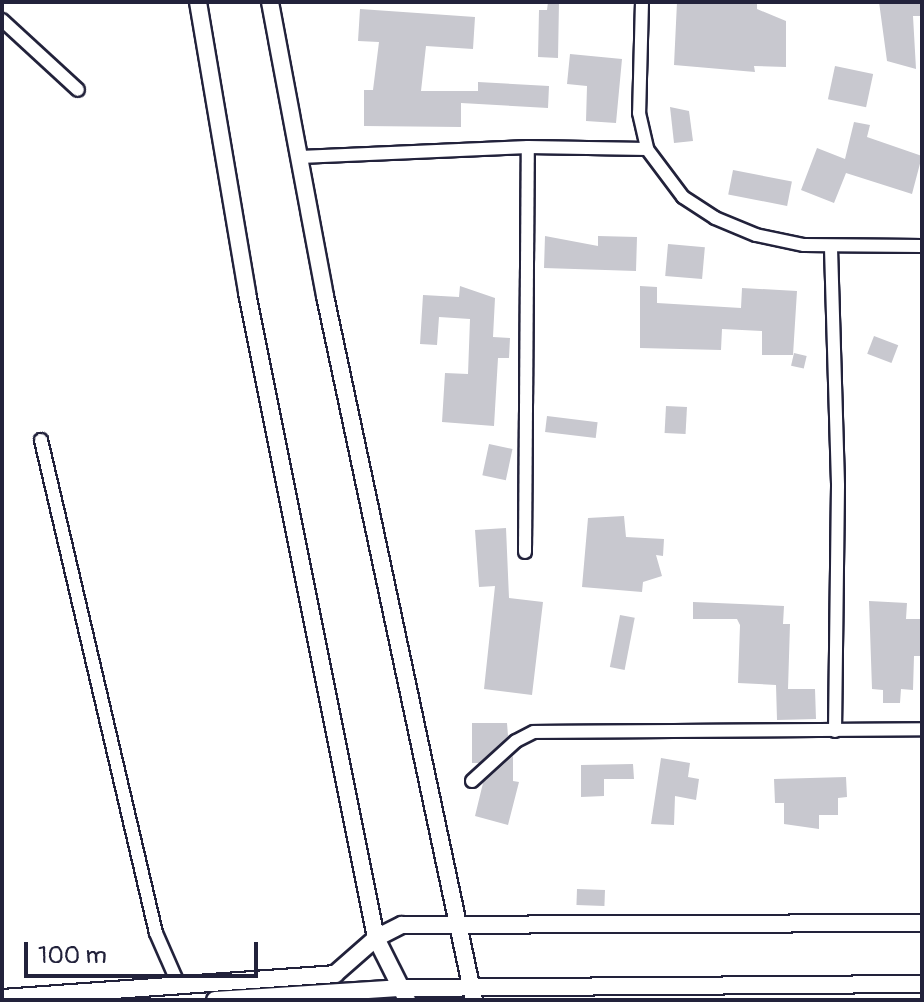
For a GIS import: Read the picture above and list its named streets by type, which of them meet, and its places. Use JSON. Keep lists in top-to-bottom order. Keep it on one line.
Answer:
{"scale_bar":"100 m"}
